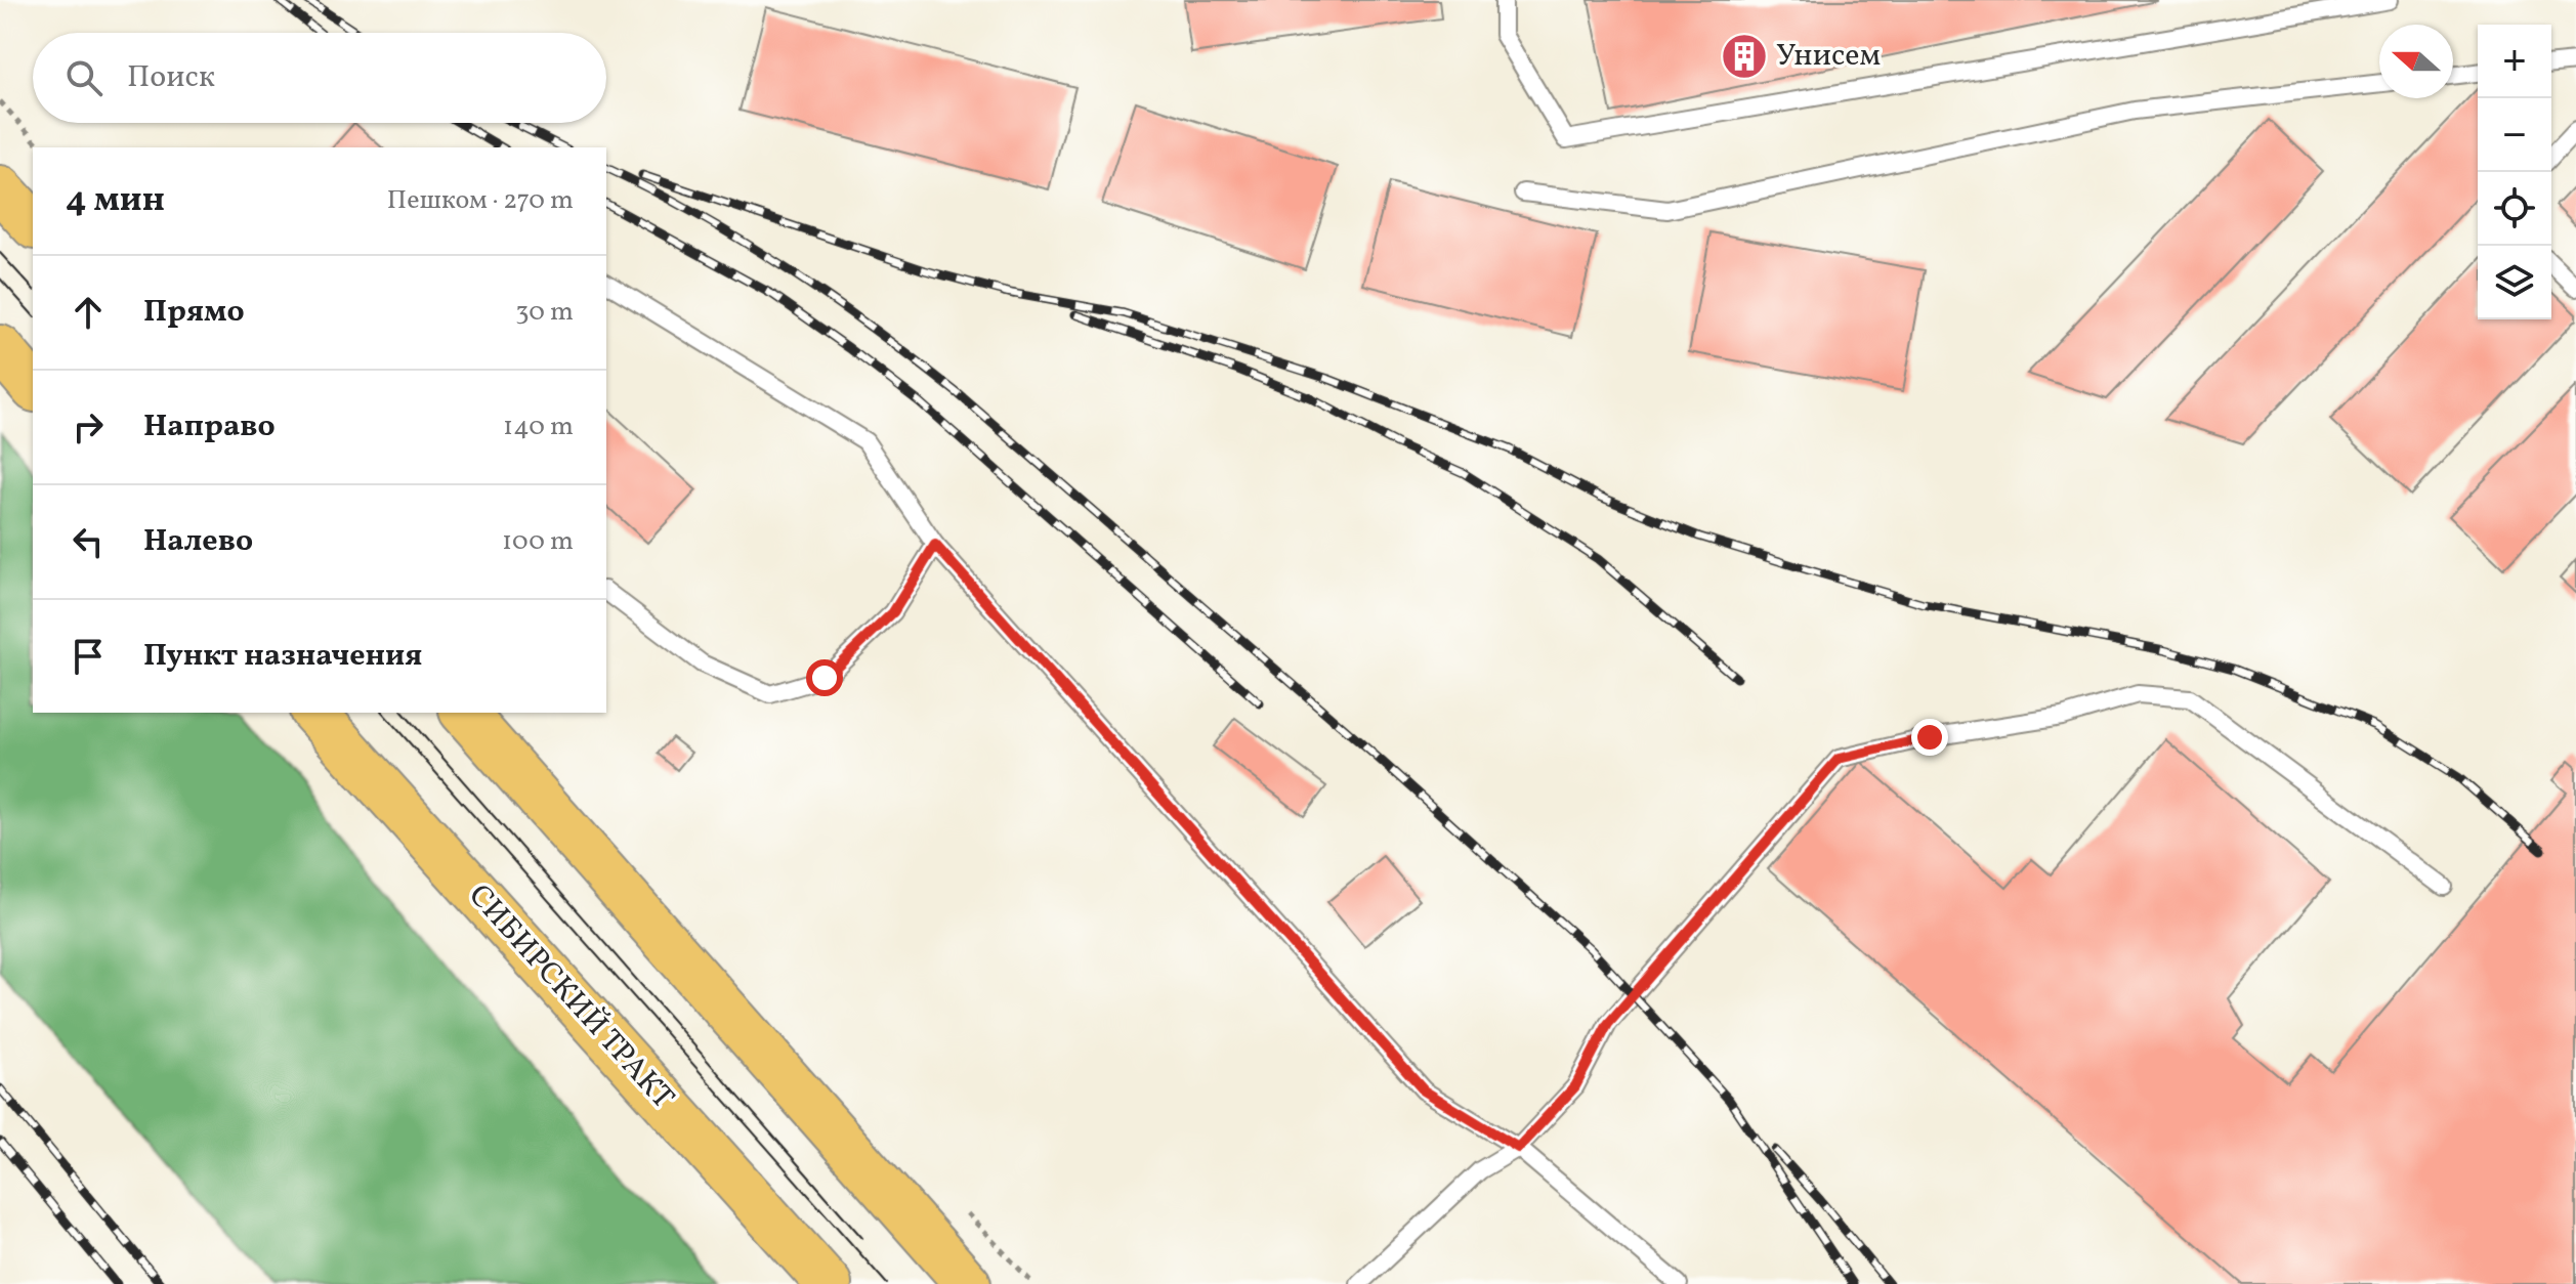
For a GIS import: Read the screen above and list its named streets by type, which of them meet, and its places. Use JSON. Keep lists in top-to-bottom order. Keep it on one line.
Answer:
{"streets":{"main road":["СИБИРСКИЙ ТРАКТ"]},"places":{"building":["Унисем"]},"north":"left","page":{"map_buttons":["+","−"],"search":"Поиск","heading":["4 мин","Пешком · 270 m"],"list":[["Прямо","30 m"],["Направо","140 m"],["Налево","100 m"],"Пункт назначения"]}}
